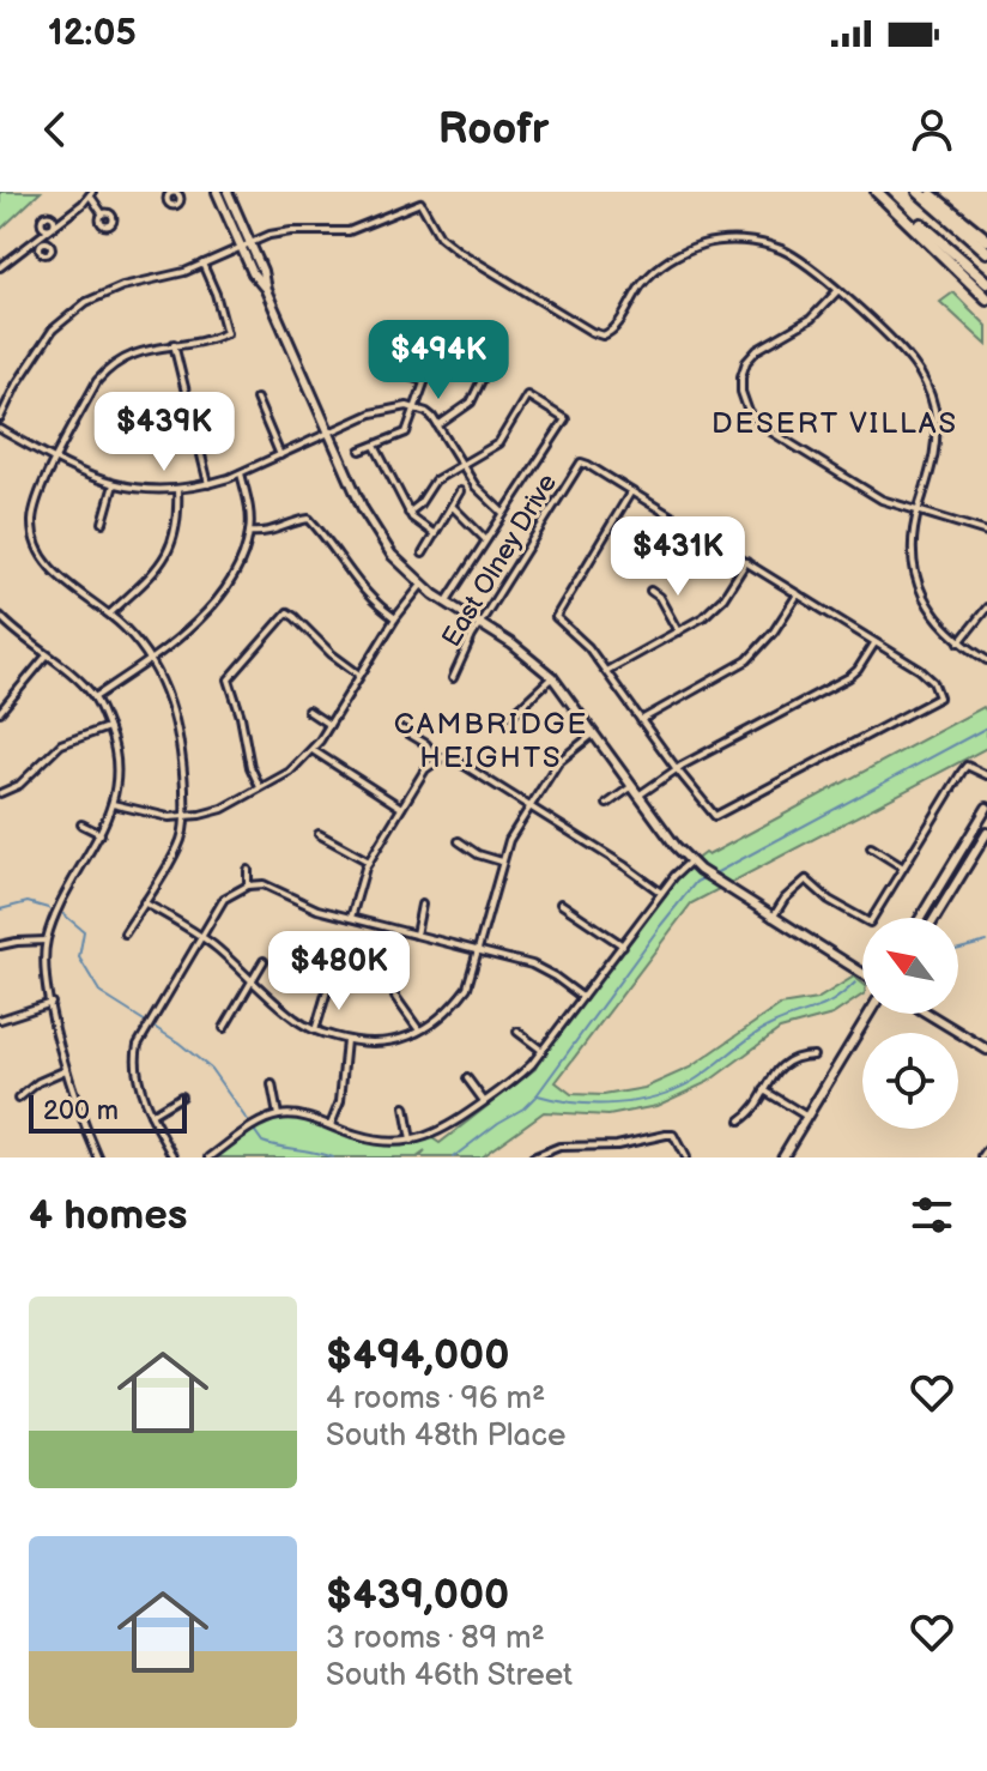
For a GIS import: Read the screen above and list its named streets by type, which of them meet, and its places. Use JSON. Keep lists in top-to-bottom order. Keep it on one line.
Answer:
{"streets":{"street":["East Olney Drive"]},"districts":["DESERT VILLAS","CAMBRIDGE HEIGHTS"],"scale_bar":"200 m","north":"top left","page":{"status":"12:05","header":"Roofr","price":["$494K","$439K","$431K","$480K"],"scale":"200 m","heading":"4 homes","list":[{"name":"$494,000","note":"4 rooms · 96 m² · South 48th Place"},{"name":"$439,000","note":"3 rooms · 89 m² · South 46th Street"}]}}
